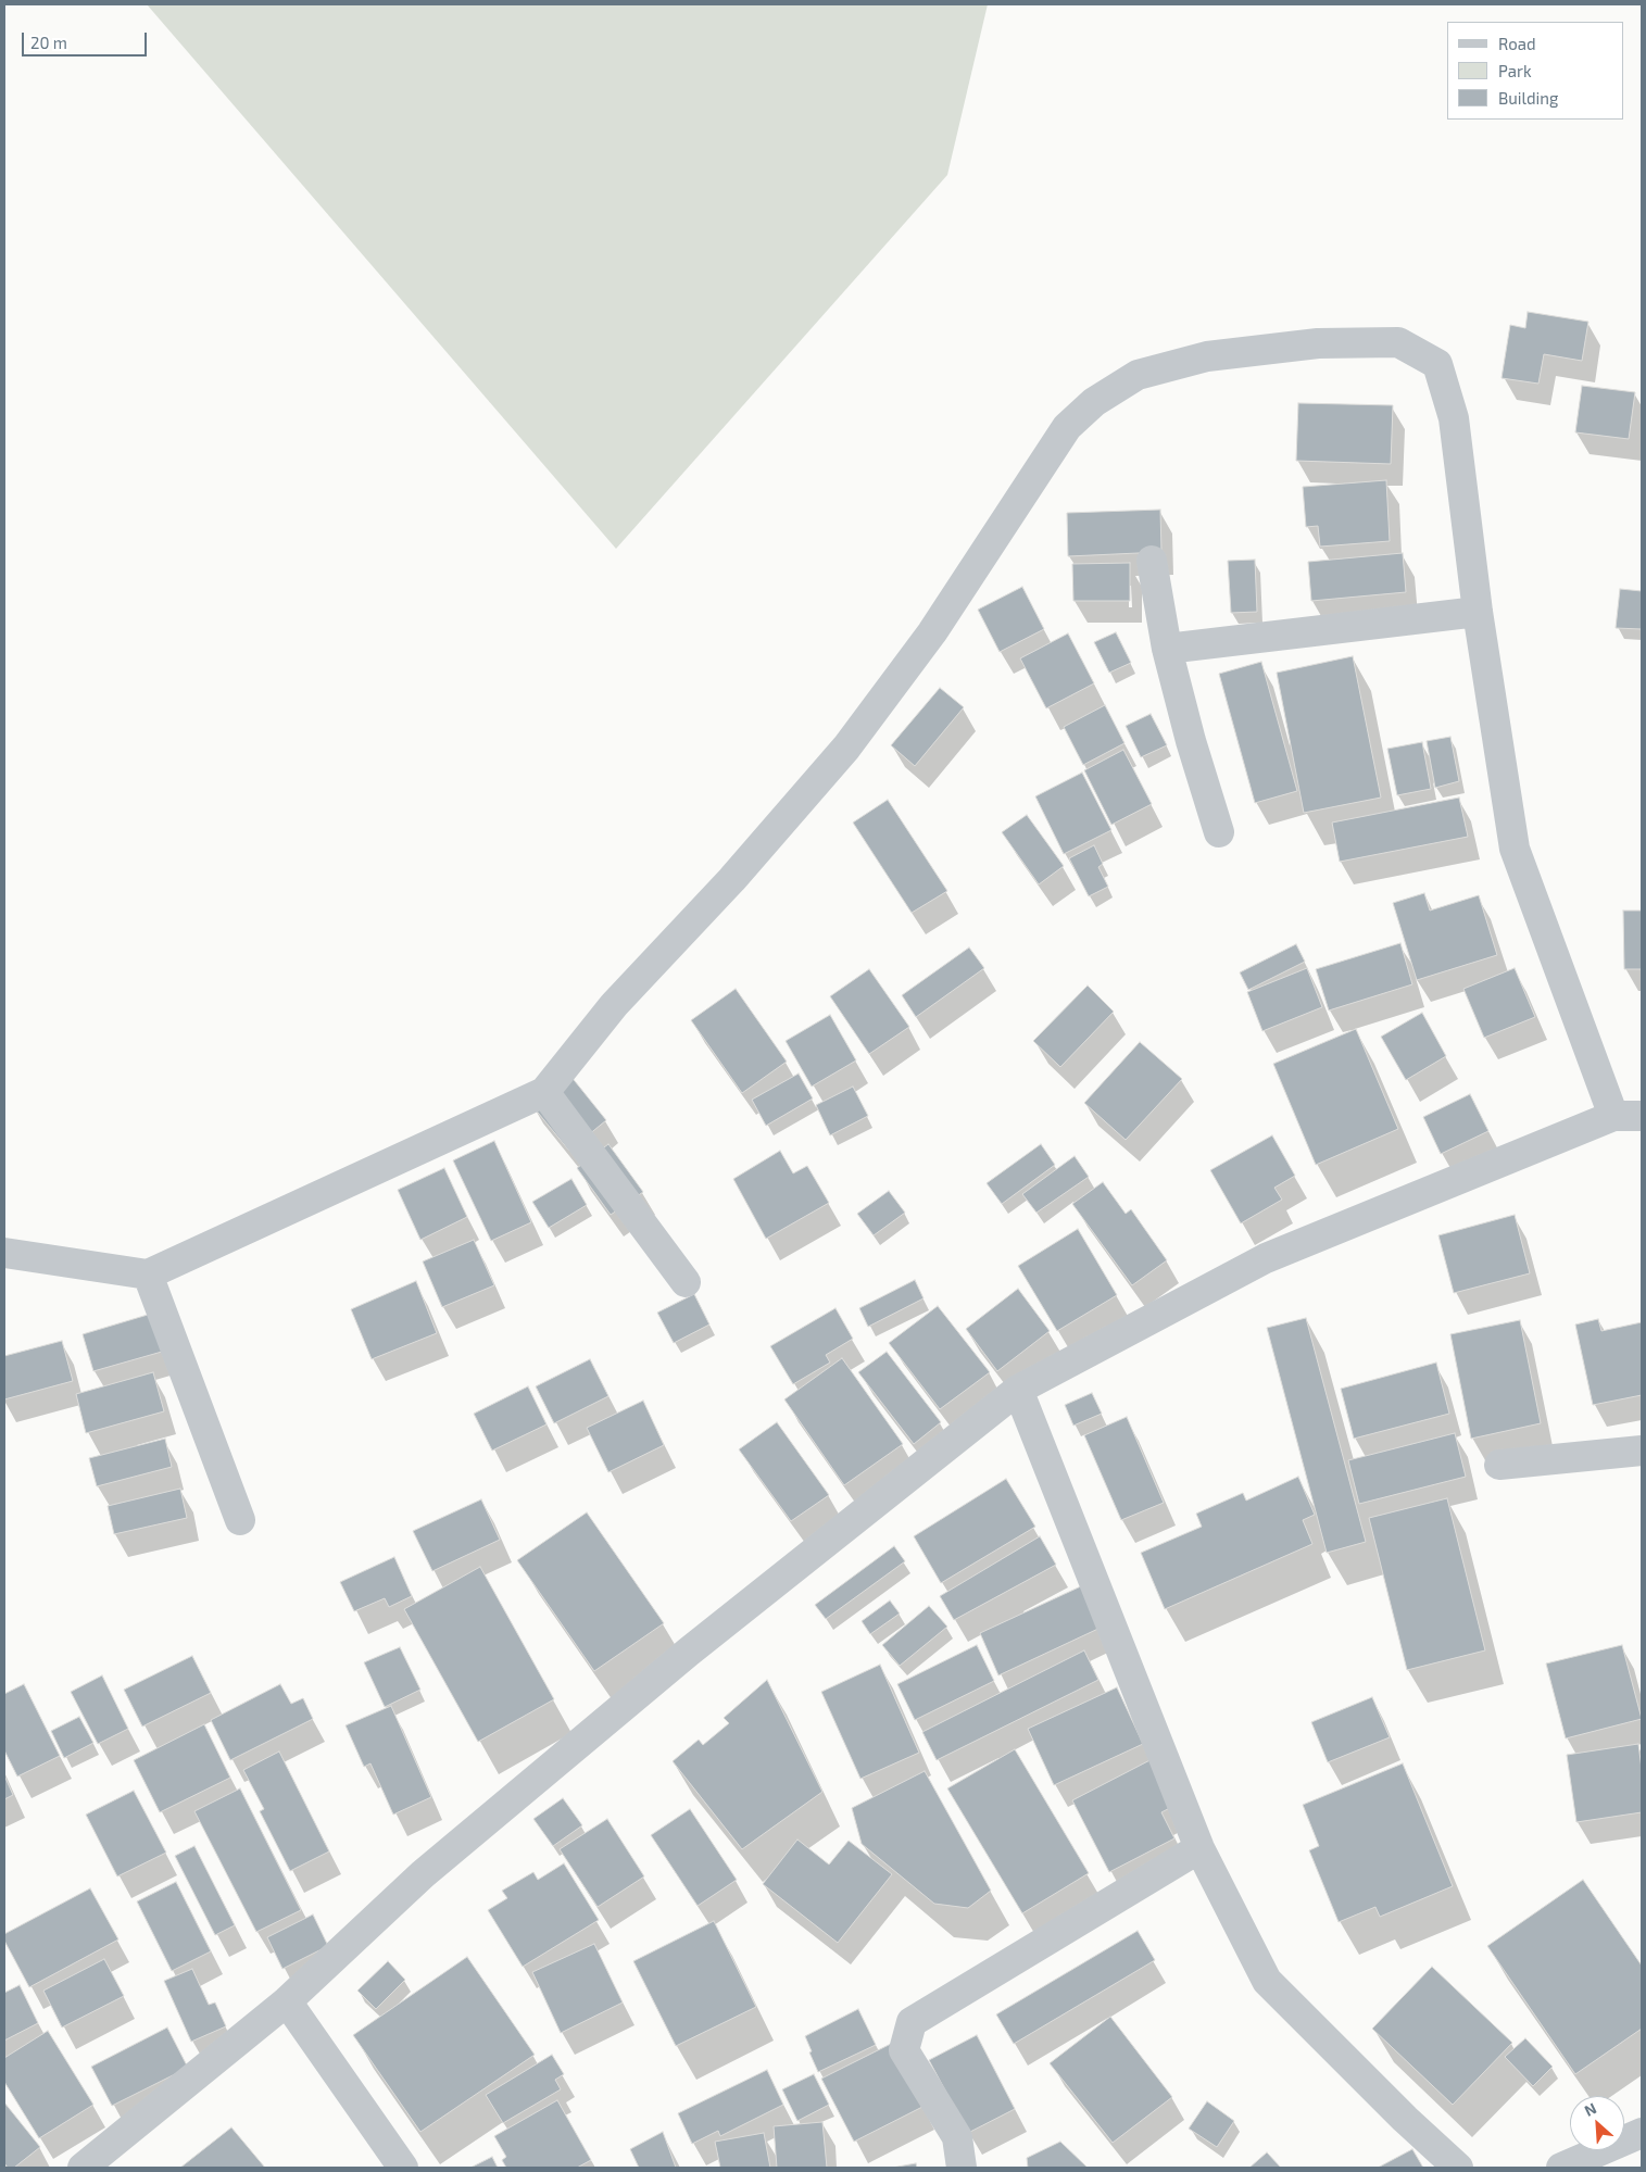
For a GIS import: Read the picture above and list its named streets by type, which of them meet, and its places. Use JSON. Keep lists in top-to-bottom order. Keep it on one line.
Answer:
{"legend":["Road","Park","Building"],"scale_bar":"20 m","north":"top left"}
